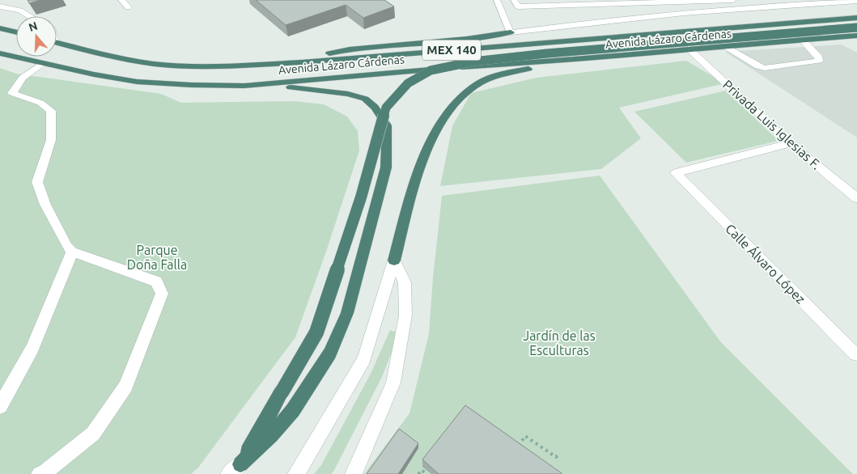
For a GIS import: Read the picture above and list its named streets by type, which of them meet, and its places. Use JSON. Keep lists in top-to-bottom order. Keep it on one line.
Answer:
{"streets":{"highway":["Avenida Lázaro Cárdenas","MEX 140"],"street":["Privada Luis Iglesias F.","Calle Álvaro López"]},"crossings":[["Avenida Lázaro Cárdenas","Privada Luis Iglesias F."],["Privada Luis Iglesias F.","Calle Álvaro López"]],"parks":["Parque Doña Falla","Jardín de las Esculturas"],"north":"top"}
